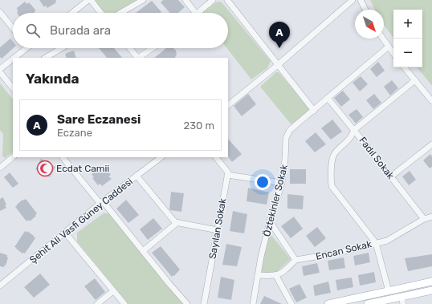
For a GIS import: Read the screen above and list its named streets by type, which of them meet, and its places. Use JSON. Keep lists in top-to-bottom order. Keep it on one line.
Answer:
{"streets":{"street":["Fadıl Sokak","Öztekinler Sokak","Şehit Ali Vasfi Güney Caddesi","Sayılan Sokak","Encan Sokak"]},"crossings":[["Fadıl Sokak","Öztekinler Sokak"],["Fadıl Sokak","Encan Sokak"]],"places":{"mosque":["Ecdat Camii"]},"north":"bottom right","page":{"map_buttons":["+","−"],"search":"Burada ara","pins":"A","heading":"Yakında","list":[{"mark":"A","name":"Sare Eczanesi","note":"Eczane","value":"230 m"}]}}
